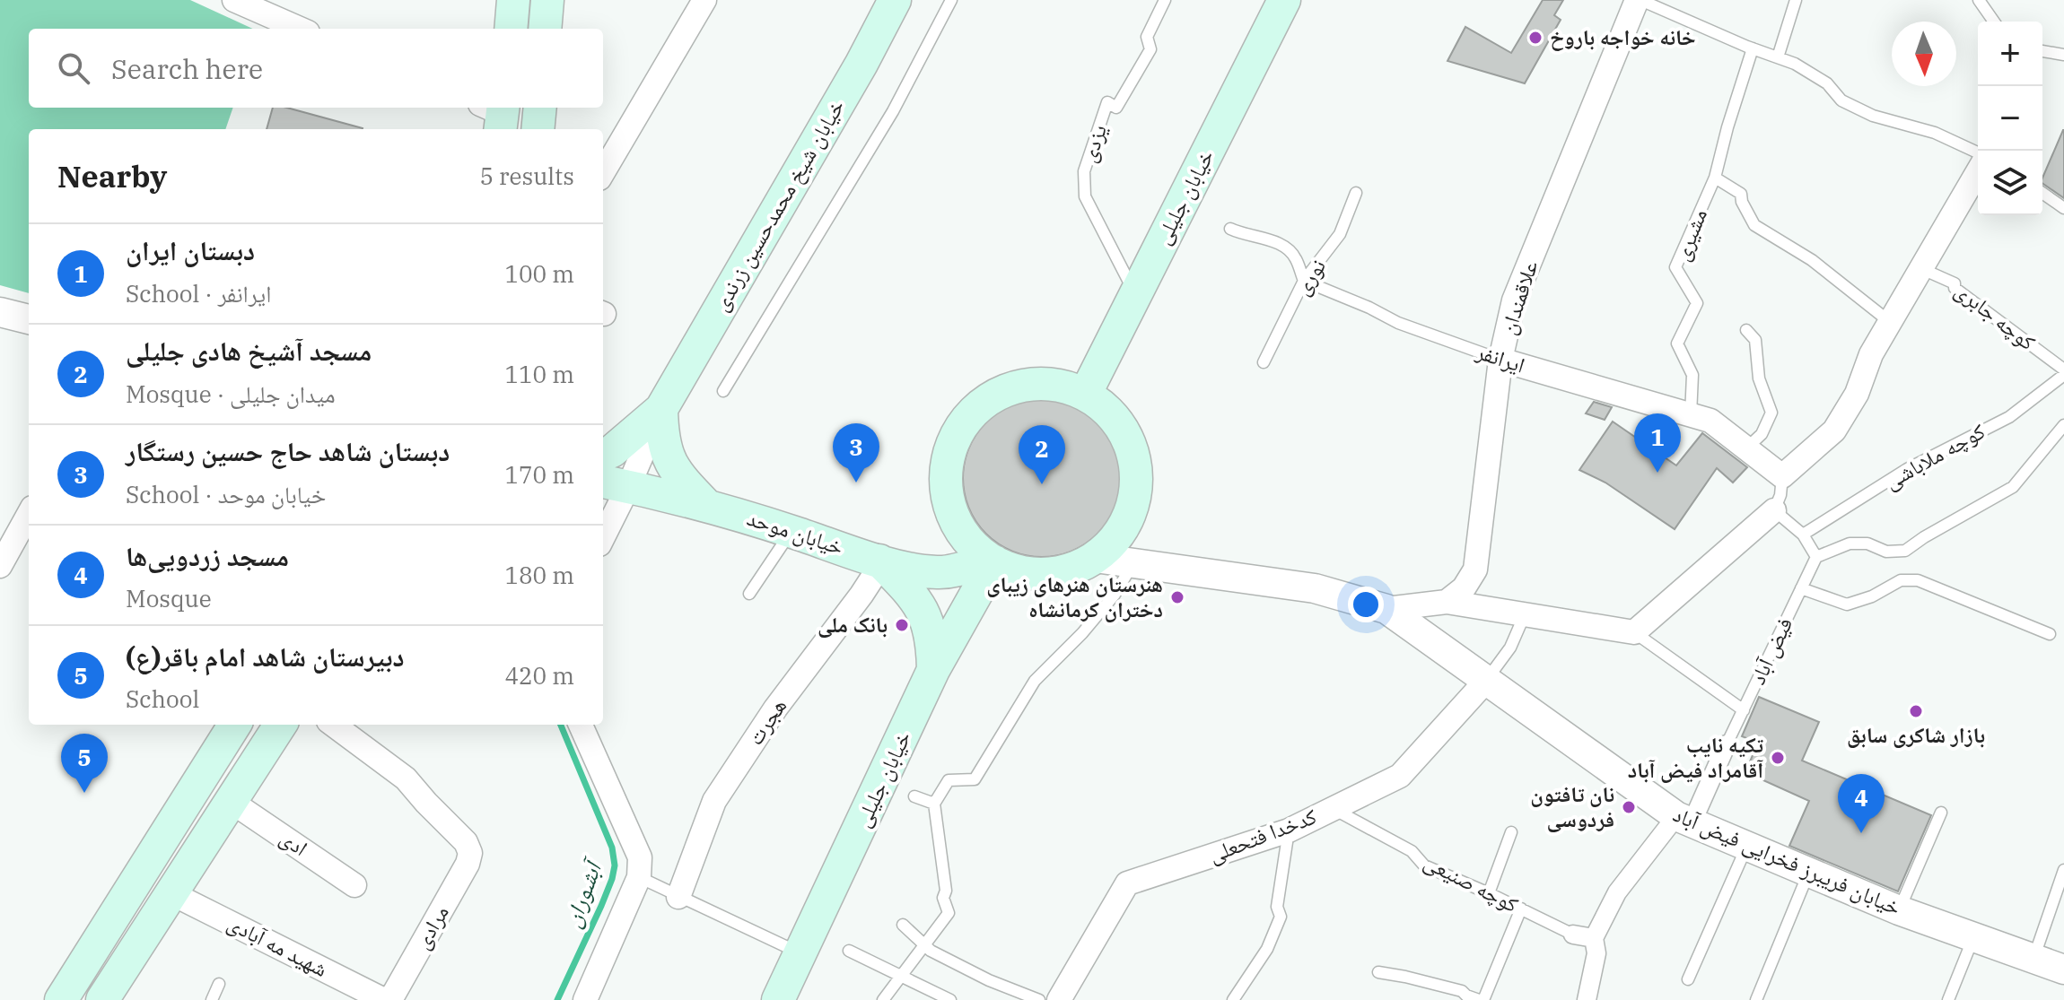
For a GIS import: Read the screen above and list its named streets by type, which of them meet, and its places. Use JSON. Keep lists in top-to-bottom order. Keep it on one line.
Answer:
{"streets":{"main road":["خیابان جلیلی","خیابان شیخ محمدحسین زرندی","خیابان موحد"],"street":["علاقمندان","ایرانفر","هجرت","کدخدا فتحعلی","ادی","خیابان فریبرز فخرایی فیض آباد","مرادی","شهید مه آبادی"],"lane":["یزدی","مشیری","نوری","کوچه جابری","کوچه ملاباشی","فیض آباد","کوچه صنیعی"]},"crossings":[["یزدی","خیابان جلیلی"],["خیابان جلیلی","خیابان موحد"],["خیابان جلیلی","خیابان فریبرز فخرایی فیض آباد"],["مشیری","ایرانفر"],["نوری","ایرانفر"],["علاقمندان","ایرانفر"],["کوچه جابری","کوچه ملاباشی"],["خیابان موحد","هجرت"],["خیابان موحد","خیابان فریبرز فخرایی فیض آباد"],["کدخدا فتحعلی","خیابان فریبرز فخرایی فیض آباد"],["کدخدا فتحعلی","کوچه صنیعی"]],"water":["آبشوران"],"places":["خانه خواجه باروخ","هنرستان هنرهای زیبای دختران کرمانشاه","بانک ملی","بازار شاکری سابق","تکیه نایب آقامراد فیض آباد","نان تافتون فردوسی"],"north":"bottom","page":{"map_buttons":["+","−"],"search":"Search here","heading":["Nearby","5 results"],"list":[{"mark":"1","name":"دبستان ایران","note":"School · ایرانفر","value":"100 m"},{"mark":"2","name":"مسجد آشیخ هادی جلیلی","note":"Mosque · میدان جلیلی","value":"110 m"},{"mark":"3","name":"دبستان شاهد حاج حسین رستگار","note":"School · خیابان موحد","value":"170 m"},{"mark":"4","name":"مسجد زردویی‌ها","note":"Mosque","value":"180 m"},{"mark":"5","name":"دبیرستان شاهد امام باقر(ع)","note":"School","value":"420 m"}],"pins":["1","3","2","5","4"]}}
